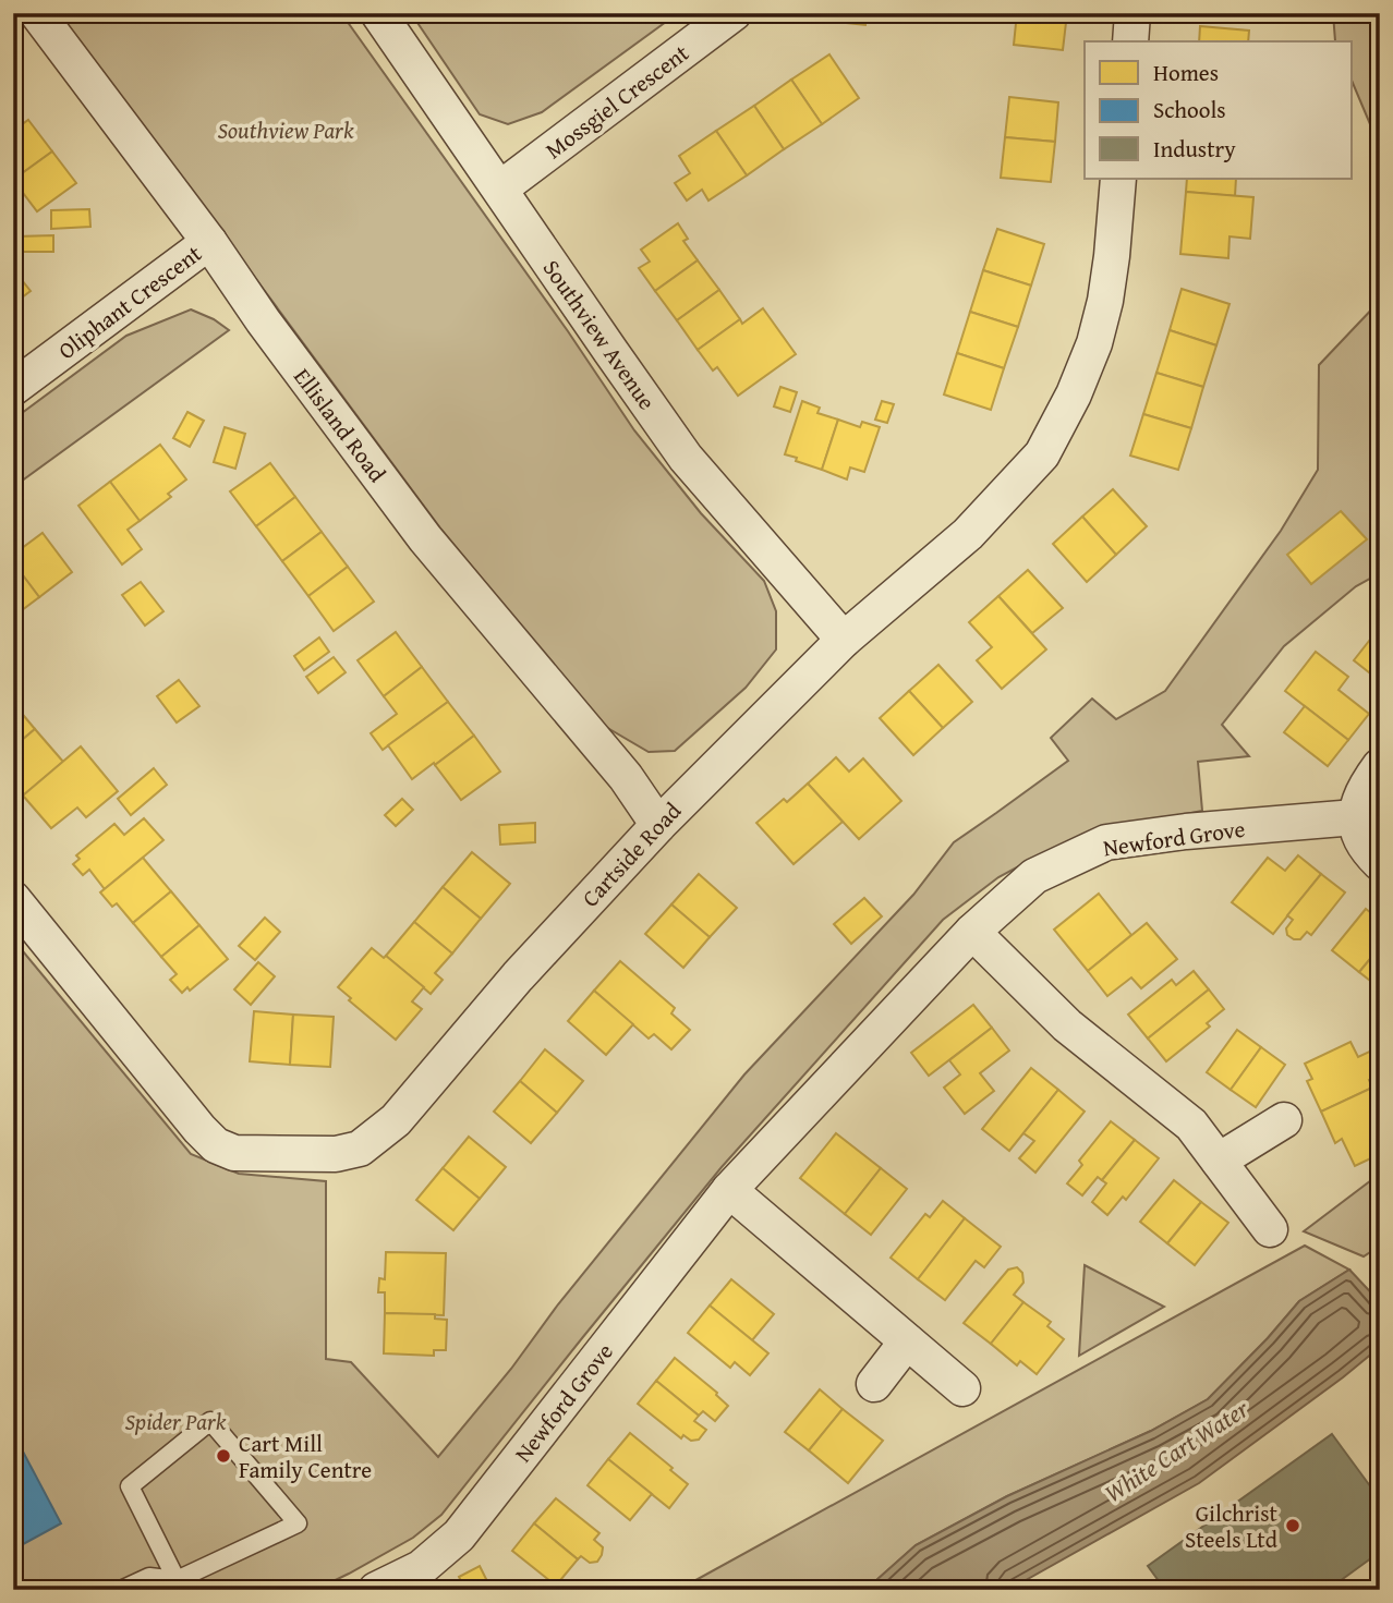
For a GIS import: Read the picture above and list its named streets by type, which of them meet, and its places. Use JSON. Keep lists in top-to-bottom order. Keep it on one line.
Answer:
{"streets":{"street":["Mossgiel Crescent","Oliphant Crescent","Southview Avenue","Ellisland Road","Newford Grove","Cartside Road"]},"crossings":[["Mossgiel Crescent","Southview Avenue"],["Oliphant Crescent","Ellisland Road"],["Southview Avenue","Cartside Road"],["Ellisland Road","Cartside Road"]],"water":["White Cart Water"],"parks":["Southview Park","Spider Park"],"places":["Cart Mill Family Centre","Gilchrist Steels Ltd"],"legend":["Homes","Schools","Industry"]}
